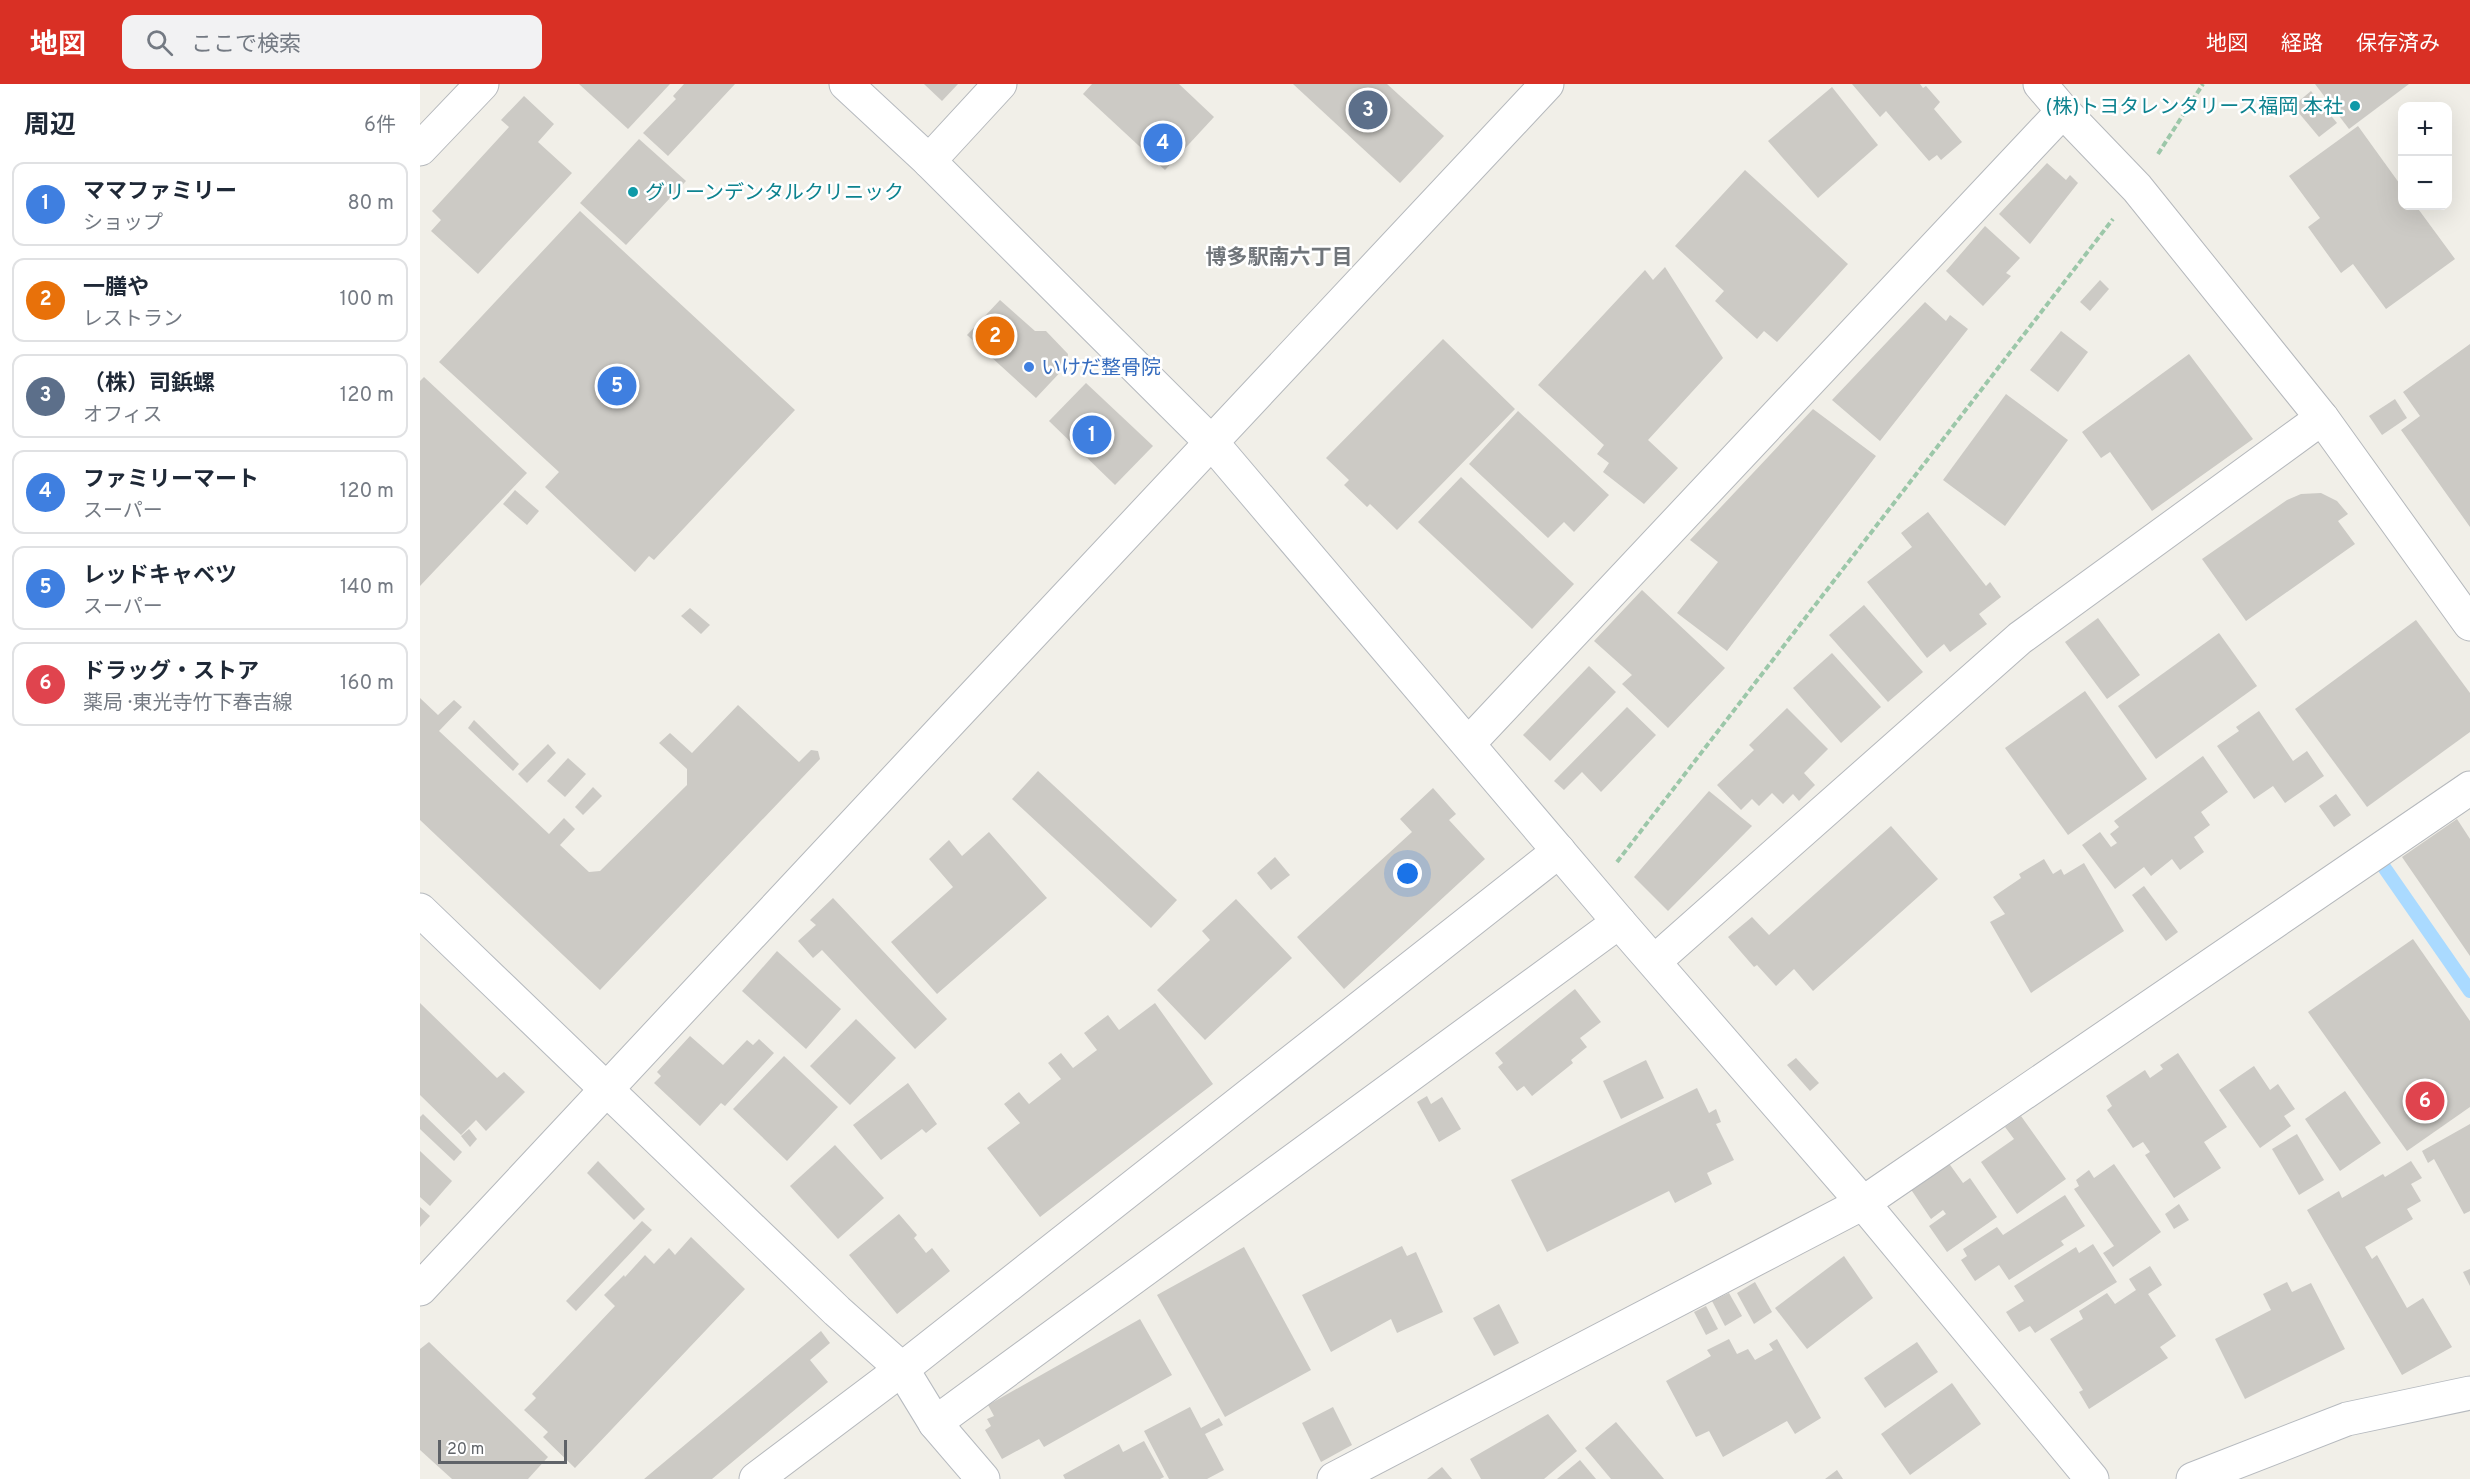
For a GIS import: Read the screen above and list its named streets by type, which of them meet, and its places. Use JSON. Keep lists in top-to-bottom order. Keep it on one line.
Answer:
{"districts":["博多駅南六丁目"],"places":["(株)トヨタレンタリース福岡 本社","グリーンデンタルクリニック","いけだ整骨院"],"scale_bar":"20 m","page":{"header":"地図","search":"ここで検索","nav":["地図","経路","保存済み"],"heading":["周辺","6件"],"pins":["3","4","2","5","1","6"],"map_buttons":["+","−"],"list":[{"mark":"1","name":"ママファミリー","note":"ショップ","value":"80 m"},{"mark":"2","name":"一膳や","note":"レストラン","value":"100 m"},{"mark":"3","name":"（株）司鋲螺","note":"オフィス","value":"120 m"},{"mark":"4","name":"ファミリーマート","note":"スーパー","value":"120 m"},{"mark":"5","name":"レッドキャベツ","note":"スーパー","value":"140 m"},{"mark":"6","name":"ドラッグ・ストア","note":"薬局 · 東光寺竹下春吉線","value":"160 m"}],"scale":"20 m"}}
